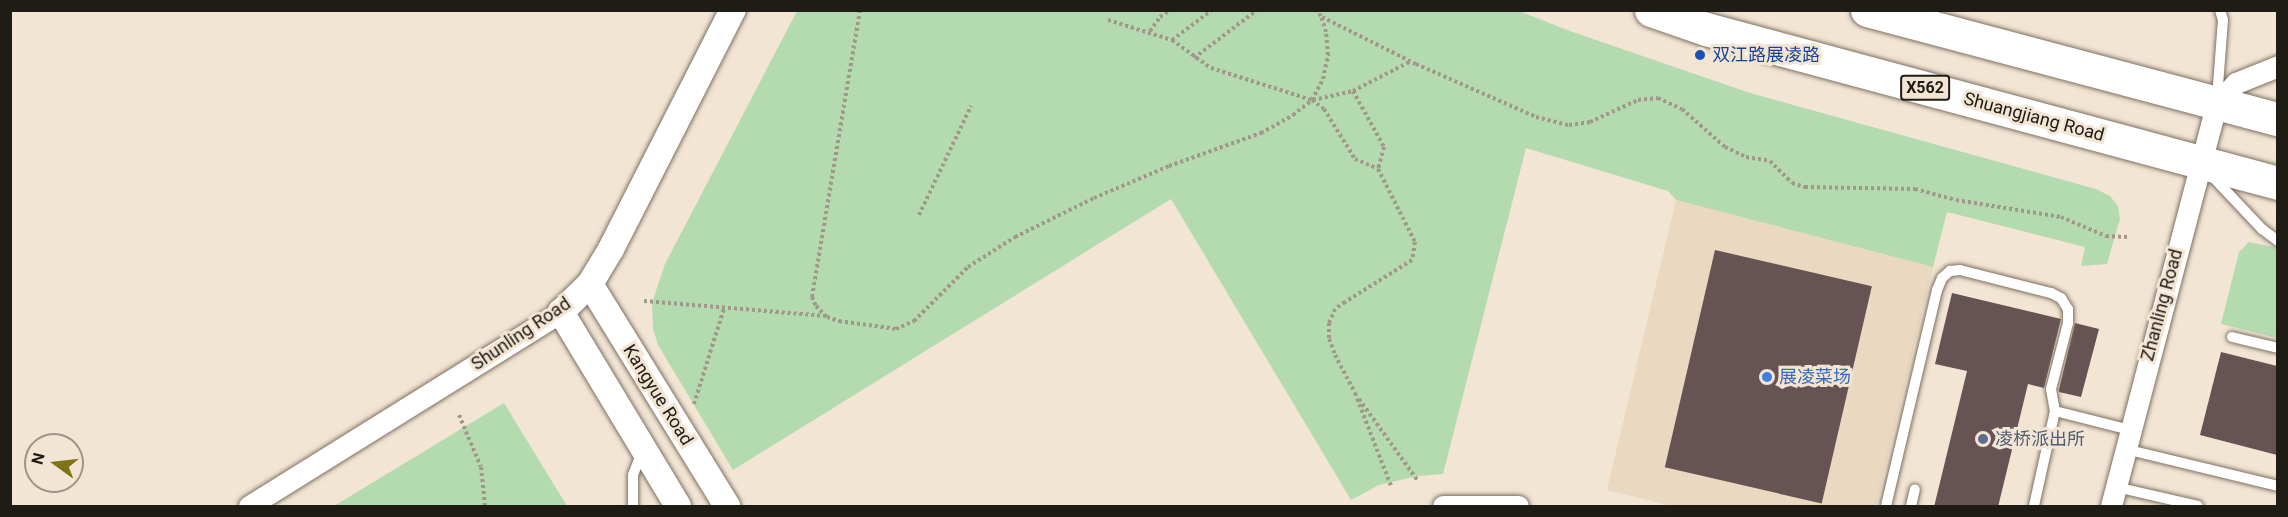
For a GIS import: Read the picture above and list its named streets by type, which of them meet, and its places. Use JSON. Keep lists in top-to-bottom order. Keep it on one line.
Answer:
{"streets":{"main road":["X562","Shuangjiang Road"],"street":["Zhanling Road","Shunling Road","Kangyue Road"]},"crossings":[["Shuangjiang Road","Zhanling Road"],["Shunling Road","Kangyue Road"]],"places":["双江路展凌路","展凌菜场","凌桥派出所"],"north":"left"}
